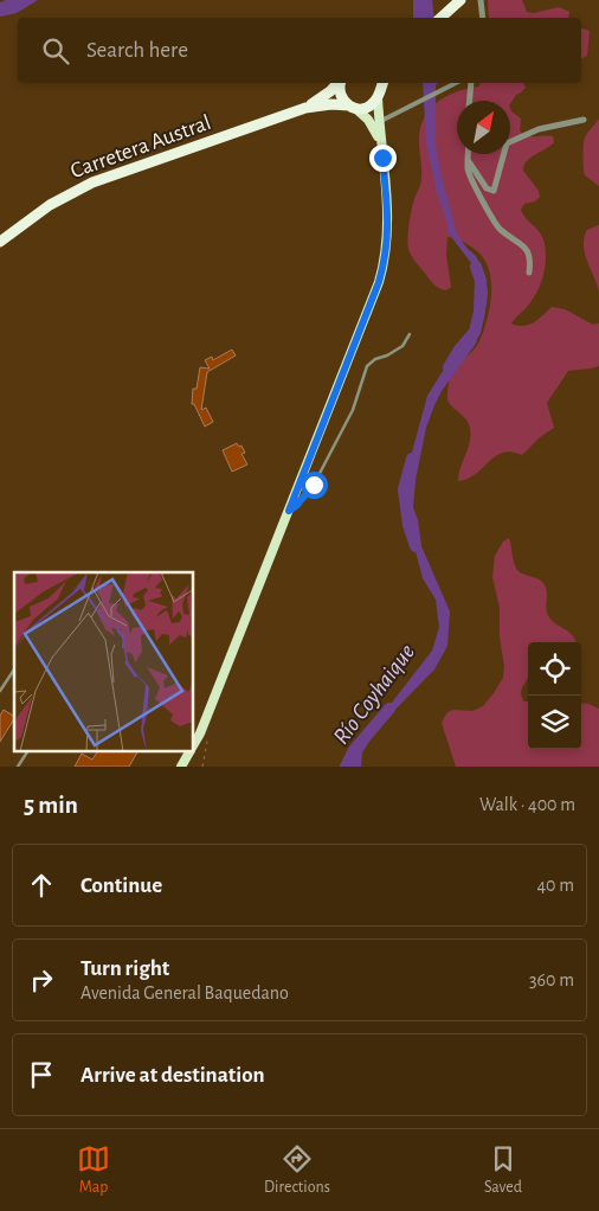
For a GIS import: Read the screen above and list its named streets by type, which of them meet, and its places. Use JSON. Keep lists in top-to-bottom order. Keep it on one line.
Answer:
{"streets":{"highway":["Carretera Austral"]},"water":["Río Coyhaique"],"north":"top right","page":{"search":"Search here","heading":["5 min","Walk · 400 m"],"list":[["Continue","40 m"],["Turn right","Avenida General Baquedano","360 m"],"Arrive at destination"],"nav":["Map","Directions","Saved"]}}
